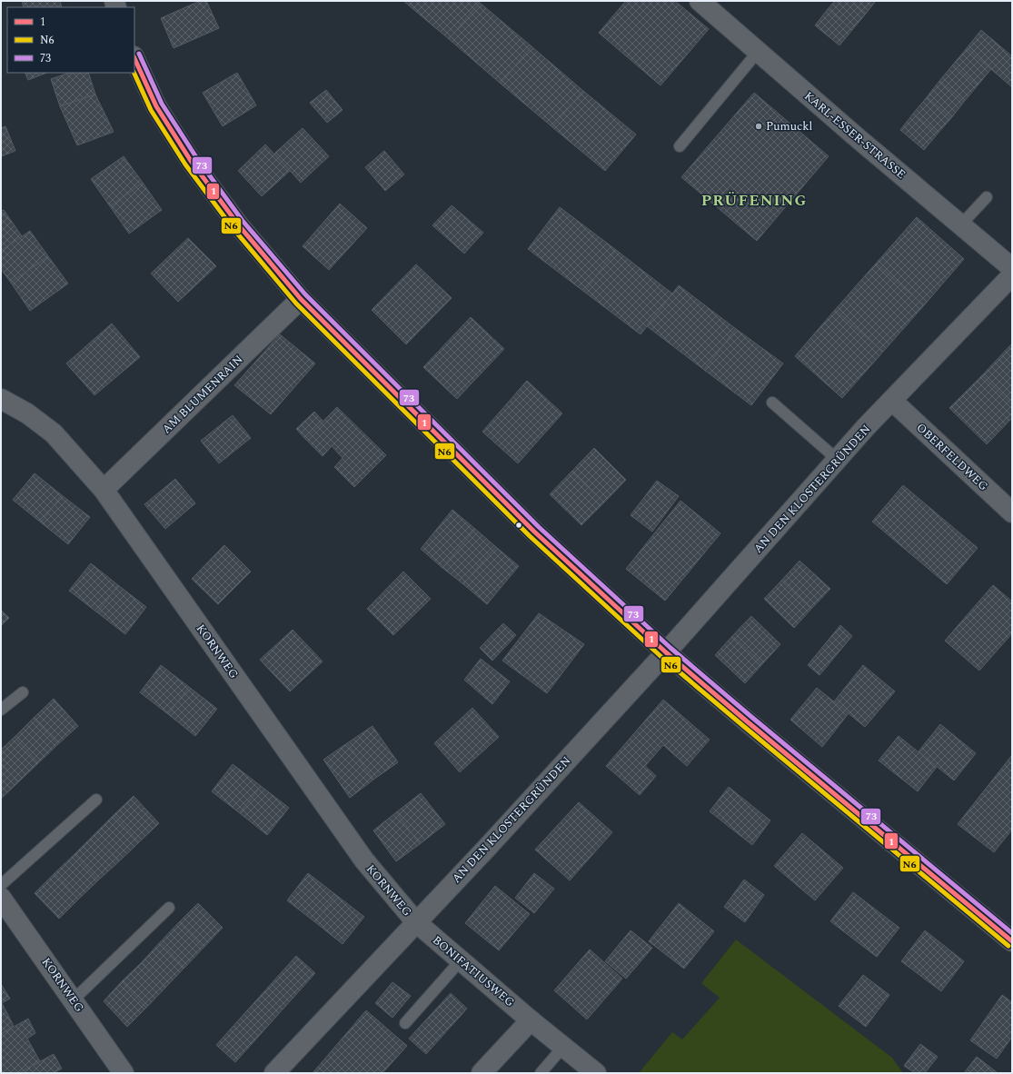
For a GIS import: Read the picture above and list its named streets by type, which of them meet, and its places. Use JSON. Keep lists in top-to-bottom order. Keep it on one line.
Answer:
{"streets":{"street":["KARL-ESSER-STRASSE","AM BLUMENRAIN","OBERFELDWEG","AN DEN KLOSTERGRÜNDEN","KORNWEG","BONIFATIUSWEG"]},"crossings":[["AM BLUMENRAIN","KORNWEG"],["OBERFELDWEG","AN DEN KLOSTERGRÜNDEN"],["AN DEN KLOSTERGRÜNDEN","KORNWEG"],["AN DEN KLOSTERGRÜNDEN","BONIFATIUSWEG"],["KORNWEG","BONIFATIUSWEG"]],"districts":["PRÜFENING"],"places":["Pumuckl"],"lines":["transit line 73","transit line 1","transit line N6"],"legend":["1","N6","73"]}
